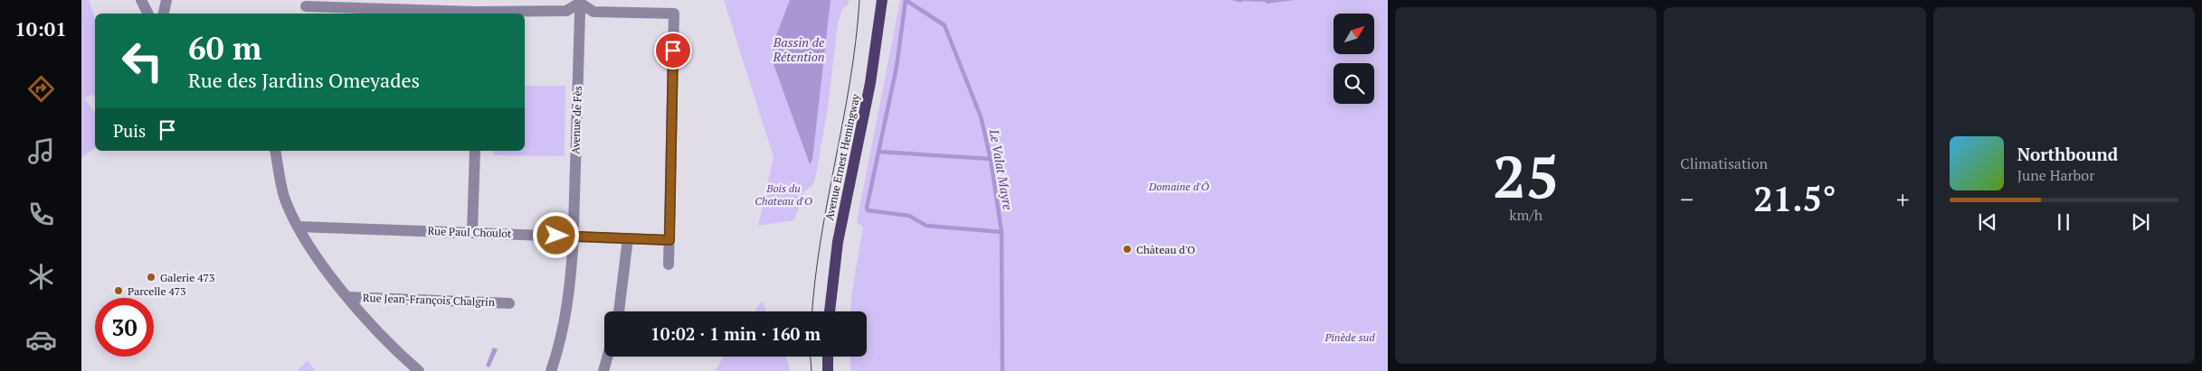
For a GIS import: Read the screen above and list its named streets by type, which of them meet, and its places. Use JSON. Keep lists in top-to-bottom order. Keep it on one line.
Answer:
{"streets":{"main road":["Avenue Ernest Hemingway"],"street":["Avenue de Fès","Rue Paul Choulot","Rue Jean-François Chalgrin"]},"crossings":[["Avenue de Fès","Rue Paul Choulot"]],"water":["Bassin de Rétention","Le Valat Mayre"],"parks":["Domaine d'Ô","Bois du Chateau d'O","Pinède sud"],"places":["Château d'O","Galerie 473","Parcelle 473"],"north":"top right","page":{"tabs":"10:01","tile":[["25","km/h"],"Climatisation"],"turn":["60 m","Rue des Jardins Omeyades"],"then":"Puis","song":["Northbound","June Harbor"],"heat":["−","21.5°","+"],"limit":"30","trip":"10:02 · 1 min · 160 m"}}
